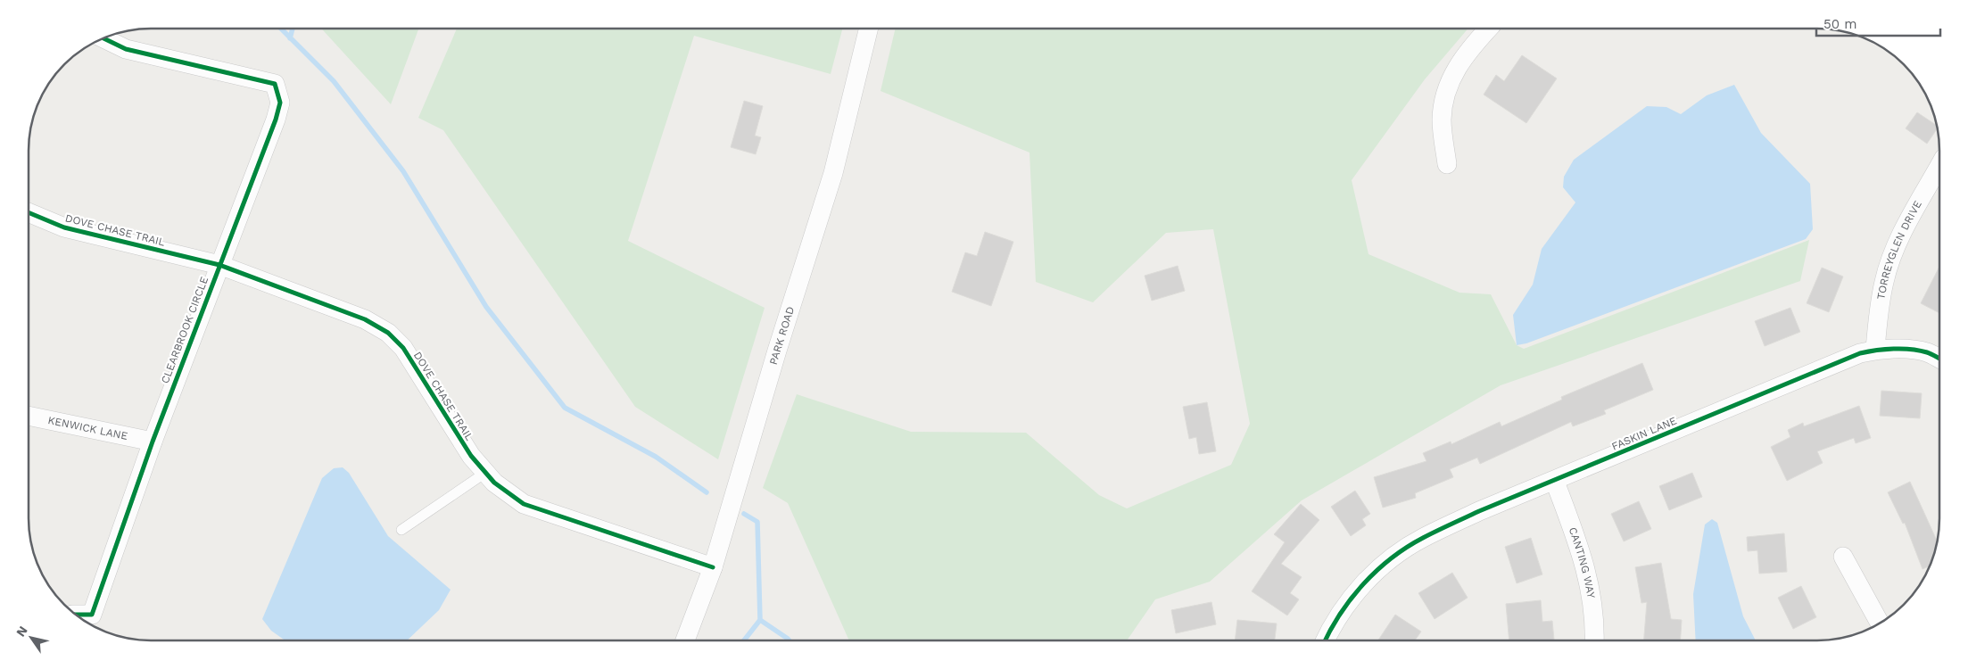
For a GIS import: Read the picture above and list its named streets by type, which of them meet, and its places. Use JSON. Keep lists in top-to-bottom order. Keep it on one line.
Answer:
{"streets":{"street":["DOVE CHASE TRAIL","TORREYGLEN DRIVE","CLEARBROOK CIRCLE","PARK ROAD","KENWICK LANE","FASKIN LANE","CANTING WAY"]},"crossings":[["DOVE CHASE TRAIL","CLEARBROOK CIRCLE"],["DOVE CHASE TRAIL","PARK ROAD"],["TORREYGLEN DRIVE","FASKIN LANE"],["CLEARBROOK CIRCLE","KENWICK LANE"],["FASKIN LANE","CANTING WAY"]],"scale_bar":"50 m","north":"top left"}
